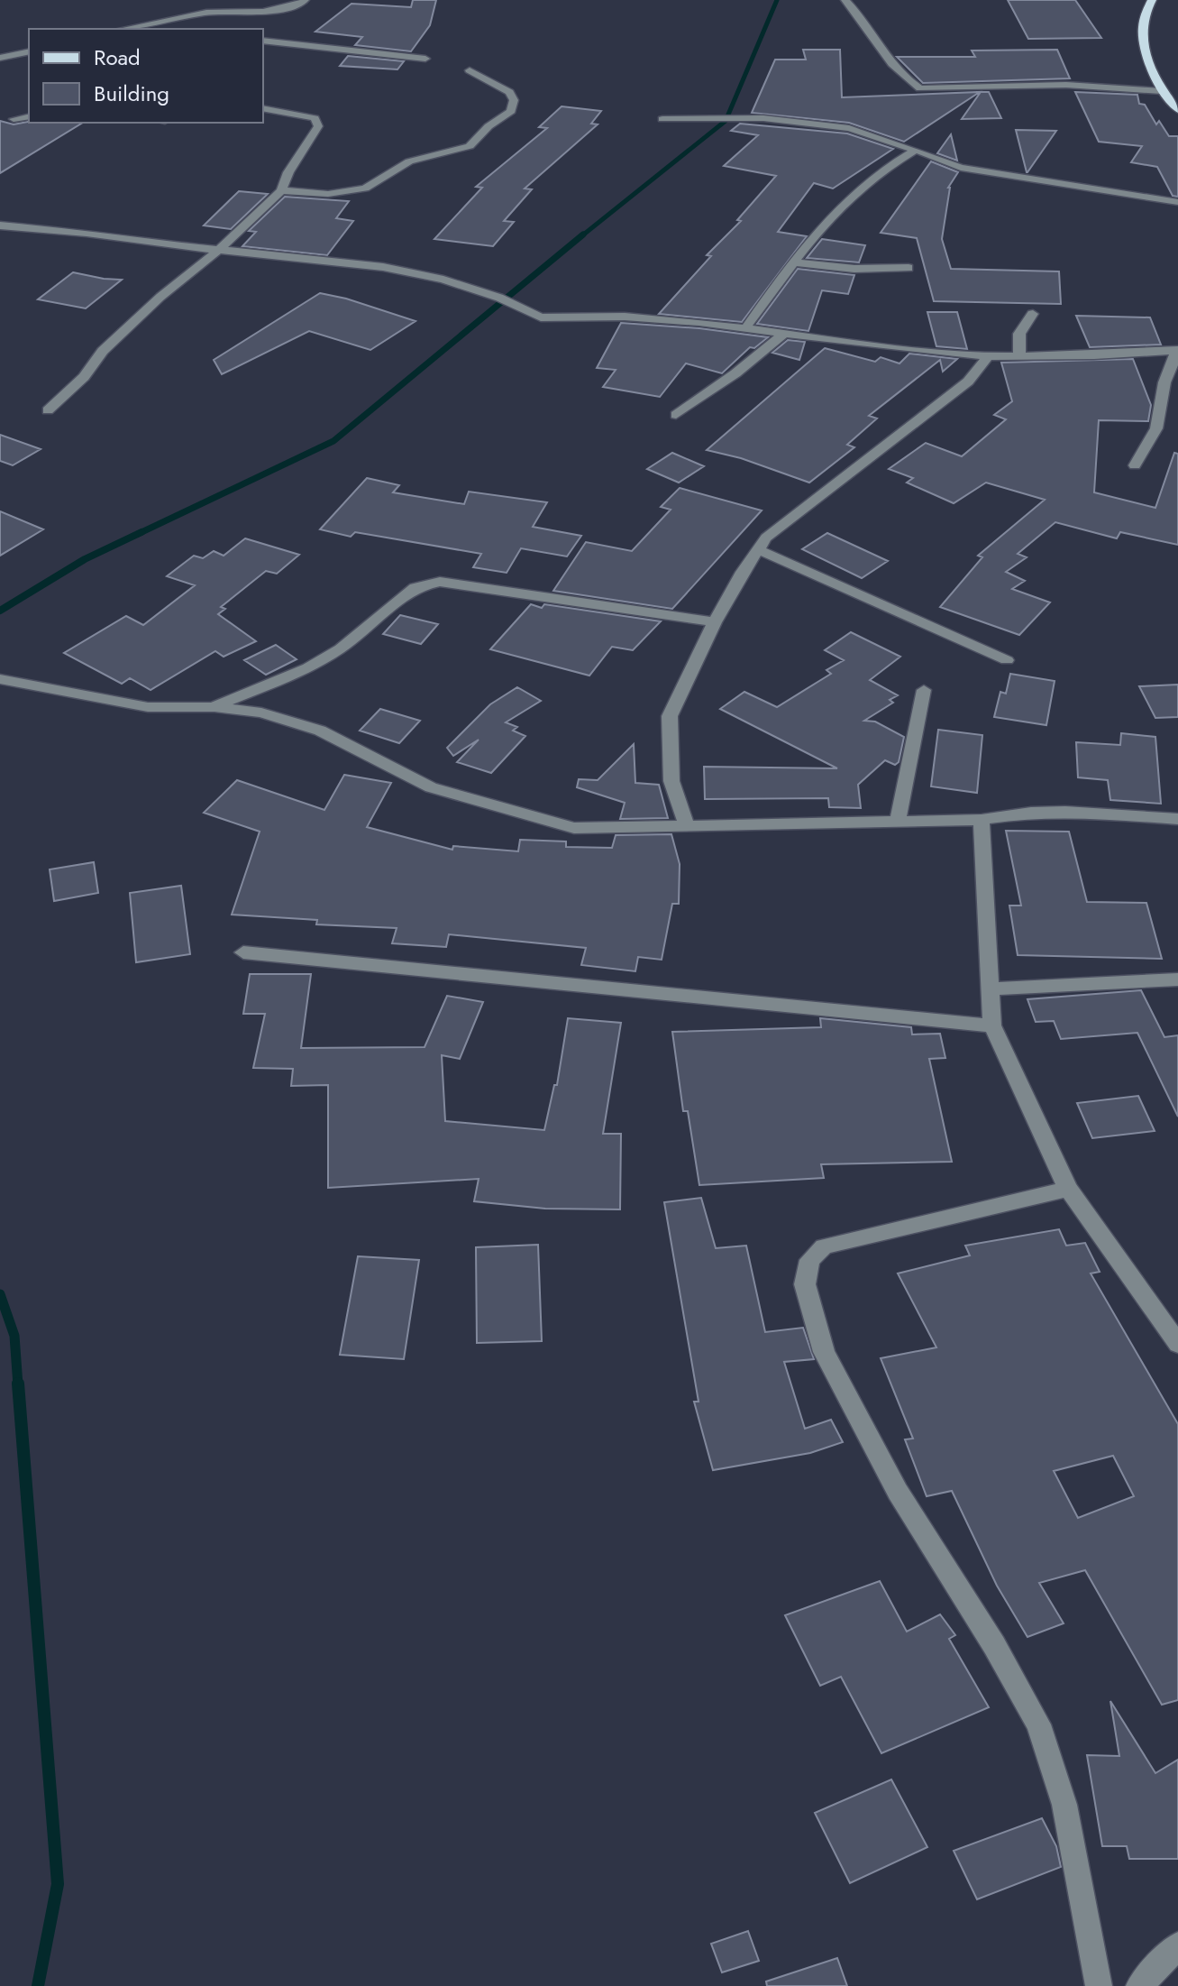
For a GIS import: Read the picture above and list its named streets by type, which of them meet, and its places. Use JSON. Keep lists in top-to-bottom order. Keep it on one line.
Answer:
{"legend":["Road","Building"]}
